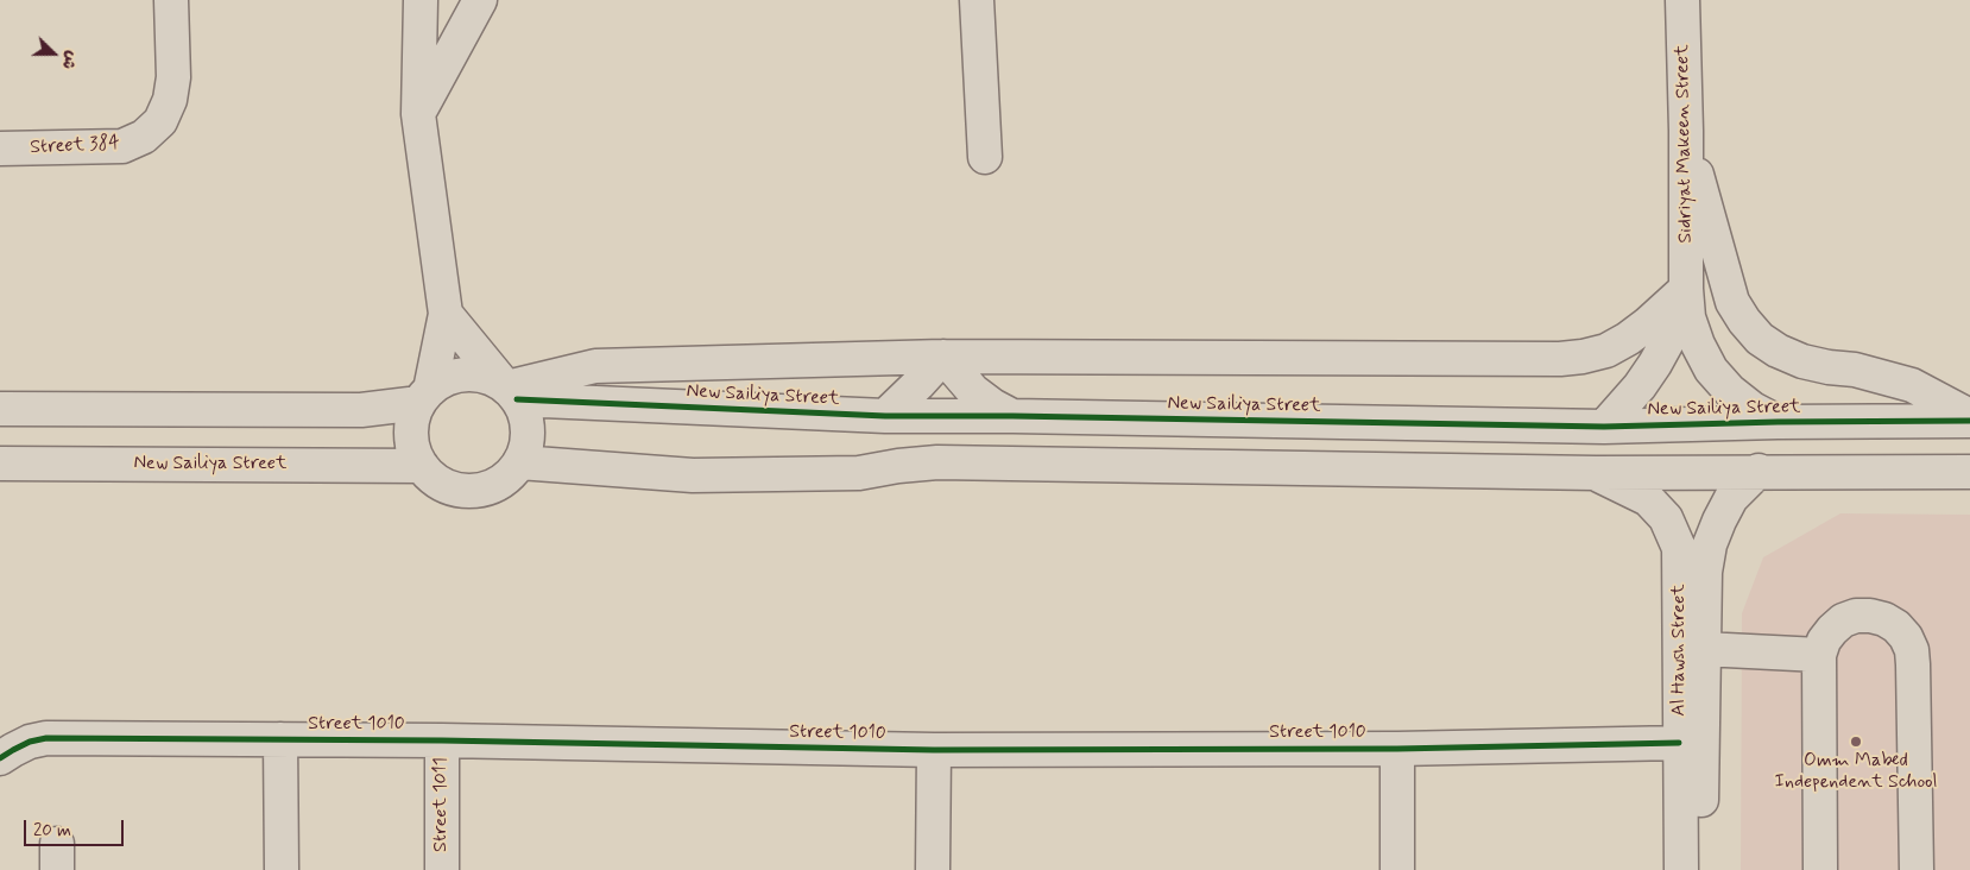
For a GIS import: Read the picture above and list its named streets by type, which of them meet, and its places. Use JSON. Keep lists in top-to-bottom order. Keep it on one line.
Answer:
{"streets":{"street":["Sidriyat Makeen Street","Street 384","New Sailiya Street","Al Hawsh Street","Street 1010","Street 1011"]},"crossings":[["Sidriyat Makeen Street","New Sailiya Street"],["Al Hawsh Street","Street 1010"],["Street 1010","Street 1011"]],"places":["Omm Mabed Independent School"],"scale_bar":"20 m","north":"right"}
